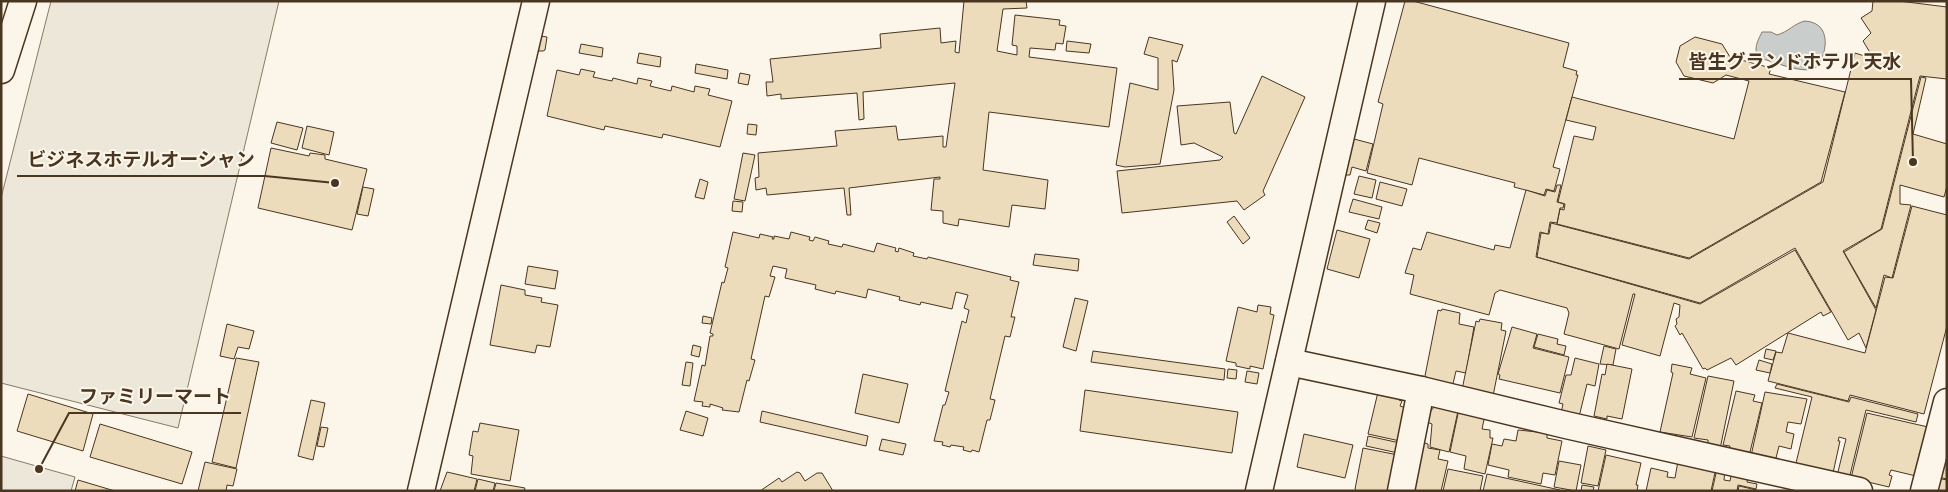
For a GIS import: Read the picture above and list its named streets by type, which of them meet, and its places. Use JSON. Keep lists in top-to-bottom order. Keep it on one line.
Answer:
{"places":["皆生グランドホテル 天水","ビジネスホテルオーシャン","ファミリーマート"]}
